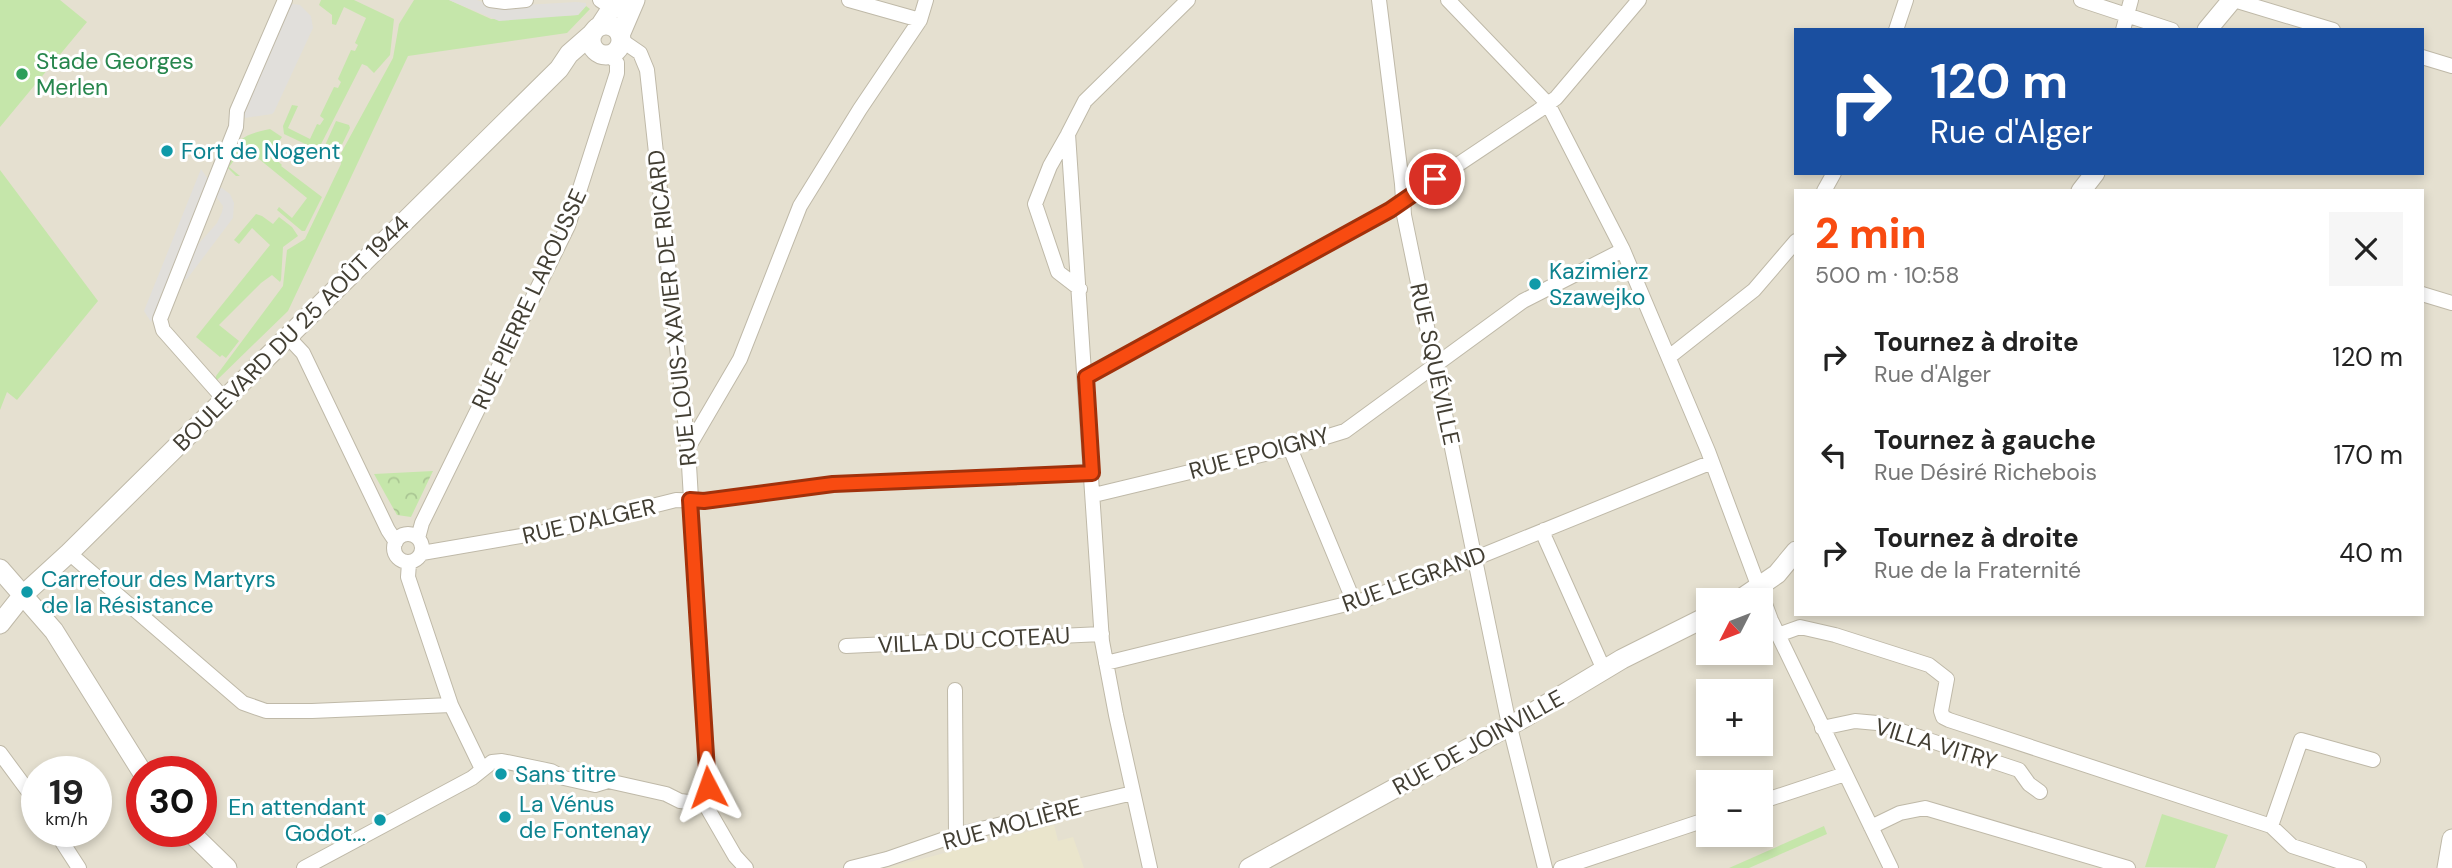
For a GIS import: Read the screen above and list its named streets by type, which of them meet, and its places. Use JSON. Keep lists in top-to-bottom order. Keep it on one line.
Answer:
{"streets":{"street":["RUE PIERRE LAROUSSE","RUE LOUIS-XAVIER DE RICARD","BOULEVARD DU 25 AOÛT 1944","RUE SQUÉVILLE","RUE EPOIGNY","RUE D'ALGER","RUE LEGRAND","VILLA DU COTEAU","RUE DE JOINVILLE","VILLA VITRY","RUE MOLIÈRE"]},"crossings":[["RUE PIERRE LAROUSSE","RUE LOUIS-XAVIER DE RICARD"],["RUE PIERRE LAROUSSE","BOULEVARD DU 25 AOÛT 1944"],["RUE PIERRE LAROUSSE","RUE D'ALGER"],["RUE LOUIS-XAVIER DE RICARD","BOULEVARD DU 25 AOÛT 1944"],["RUE LOUIS-XAVIER DE RICARD","RUE D'ALGER"],["RUE SQUÉVILLE","RUE EPOIGNY"],["RUE SQUÉVILLE","RUE LEGRAND"],["RUE SQUÉVILLE","RUE DE JOINVILLE"]],"places":["Stade Georges Merlen","Fort de Nogent","Kazimierz Szawejko","Carrefour des Martyrs de la Résistance","Sans titre","La Vénus de Fontenay","En attendant Godot..."],"north":"bottom left","page":{"turn":["120 m","Rue d'Alger"],"heading":["2 min","500 m · 10:58"],"list":[{"name":"Tournez à droite","note":"Rue d'Alger","value":"120 m"},{"name":"Tournez à gauche","note":"Rue Désiré Richebois","value":"170 m"},{"name":"Tournez à droite","note":"Rue de la Fraternité","value":"40 m"}],"map_buttons":["+","−"],"speed":"19 km/h","limit":"30"}}
